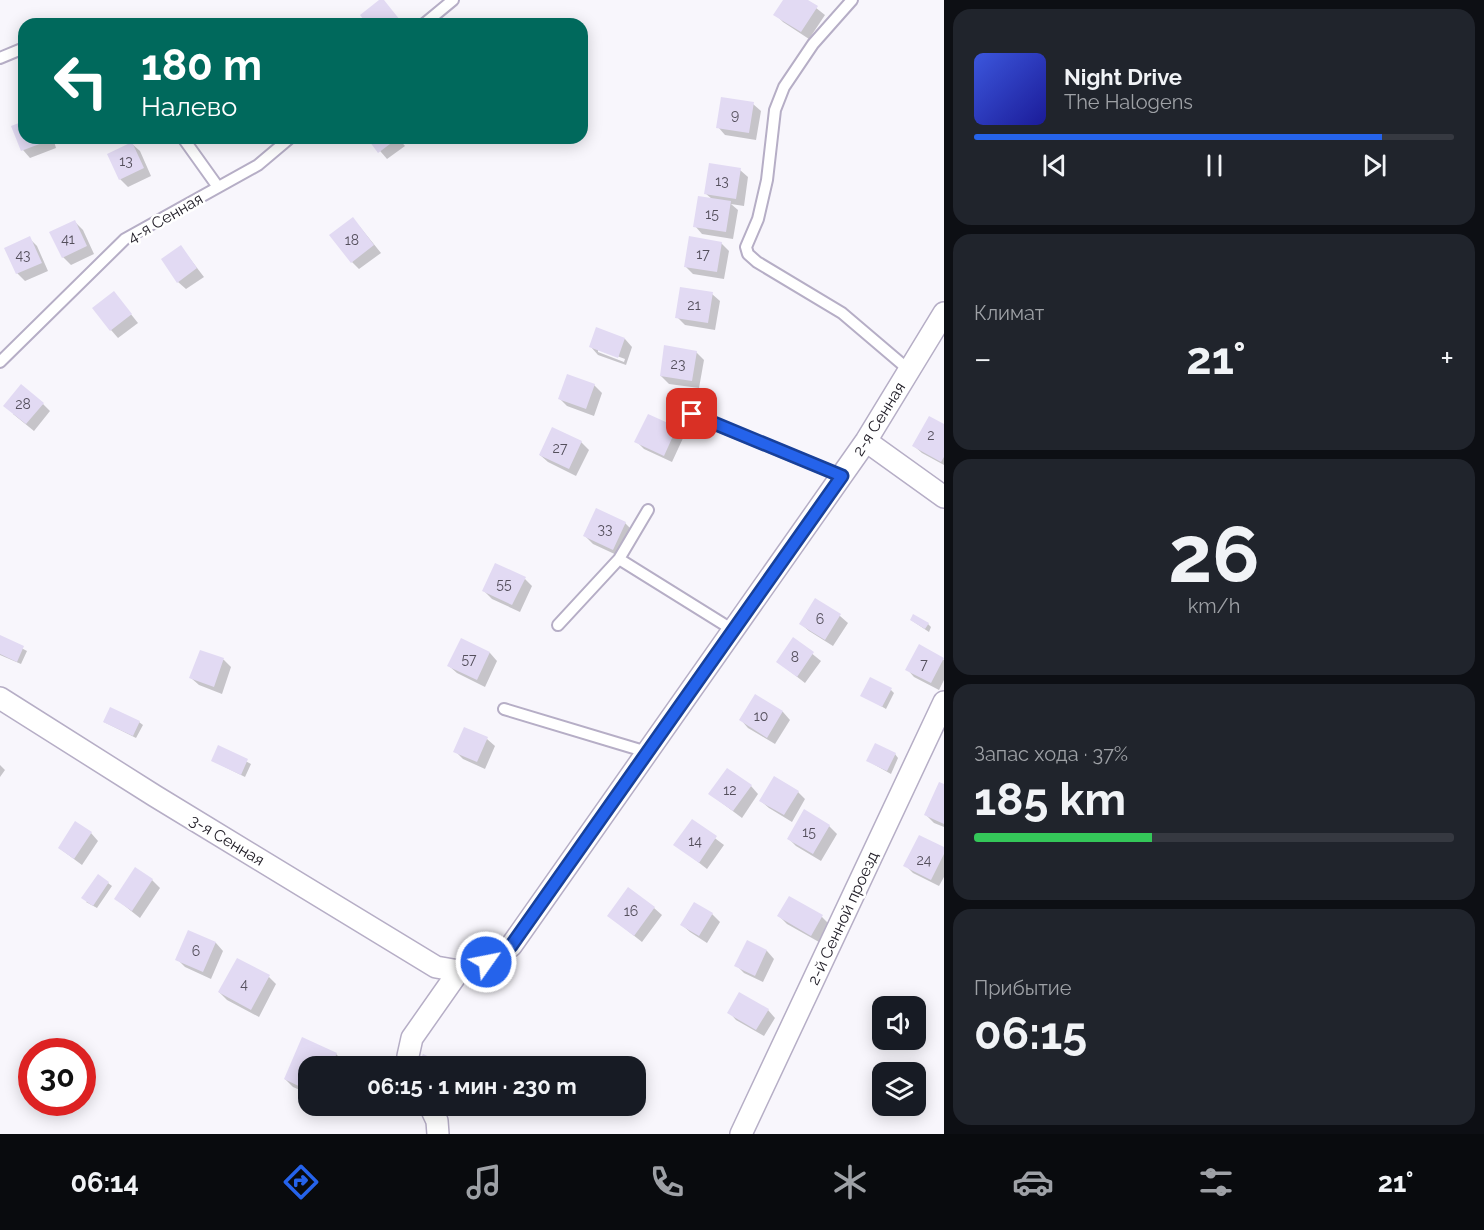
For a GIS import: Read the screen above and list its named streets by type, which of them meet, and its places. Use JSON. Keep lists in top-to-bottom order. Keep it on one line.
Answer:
{"streets":{"street":["2-я Сенная","3-я Сенная","2-й Сенной проезд"],"lane":["4-я Сенная"]},"crossings":[["2-я Сенная","3-я Сенная"]],"house_numbers":["9","13","13","15","41","18","17","43","21","23","28","2","27","33","55","6","8","57","7","10","12","15","14","24","16","6","4"],"page":{"turn":["180 m","Налево"],"song":["Night Drive","The Halogens"],"tile":["Климат",["26","km/h"],["Запас хода · 37%","185 km"],["Прибытие","06:15"]],"heat":["−","21°","+"],"limit":"30","trip":"06:15 · 1 мин · 230 m","tabs":["06:14","21°"]}}
